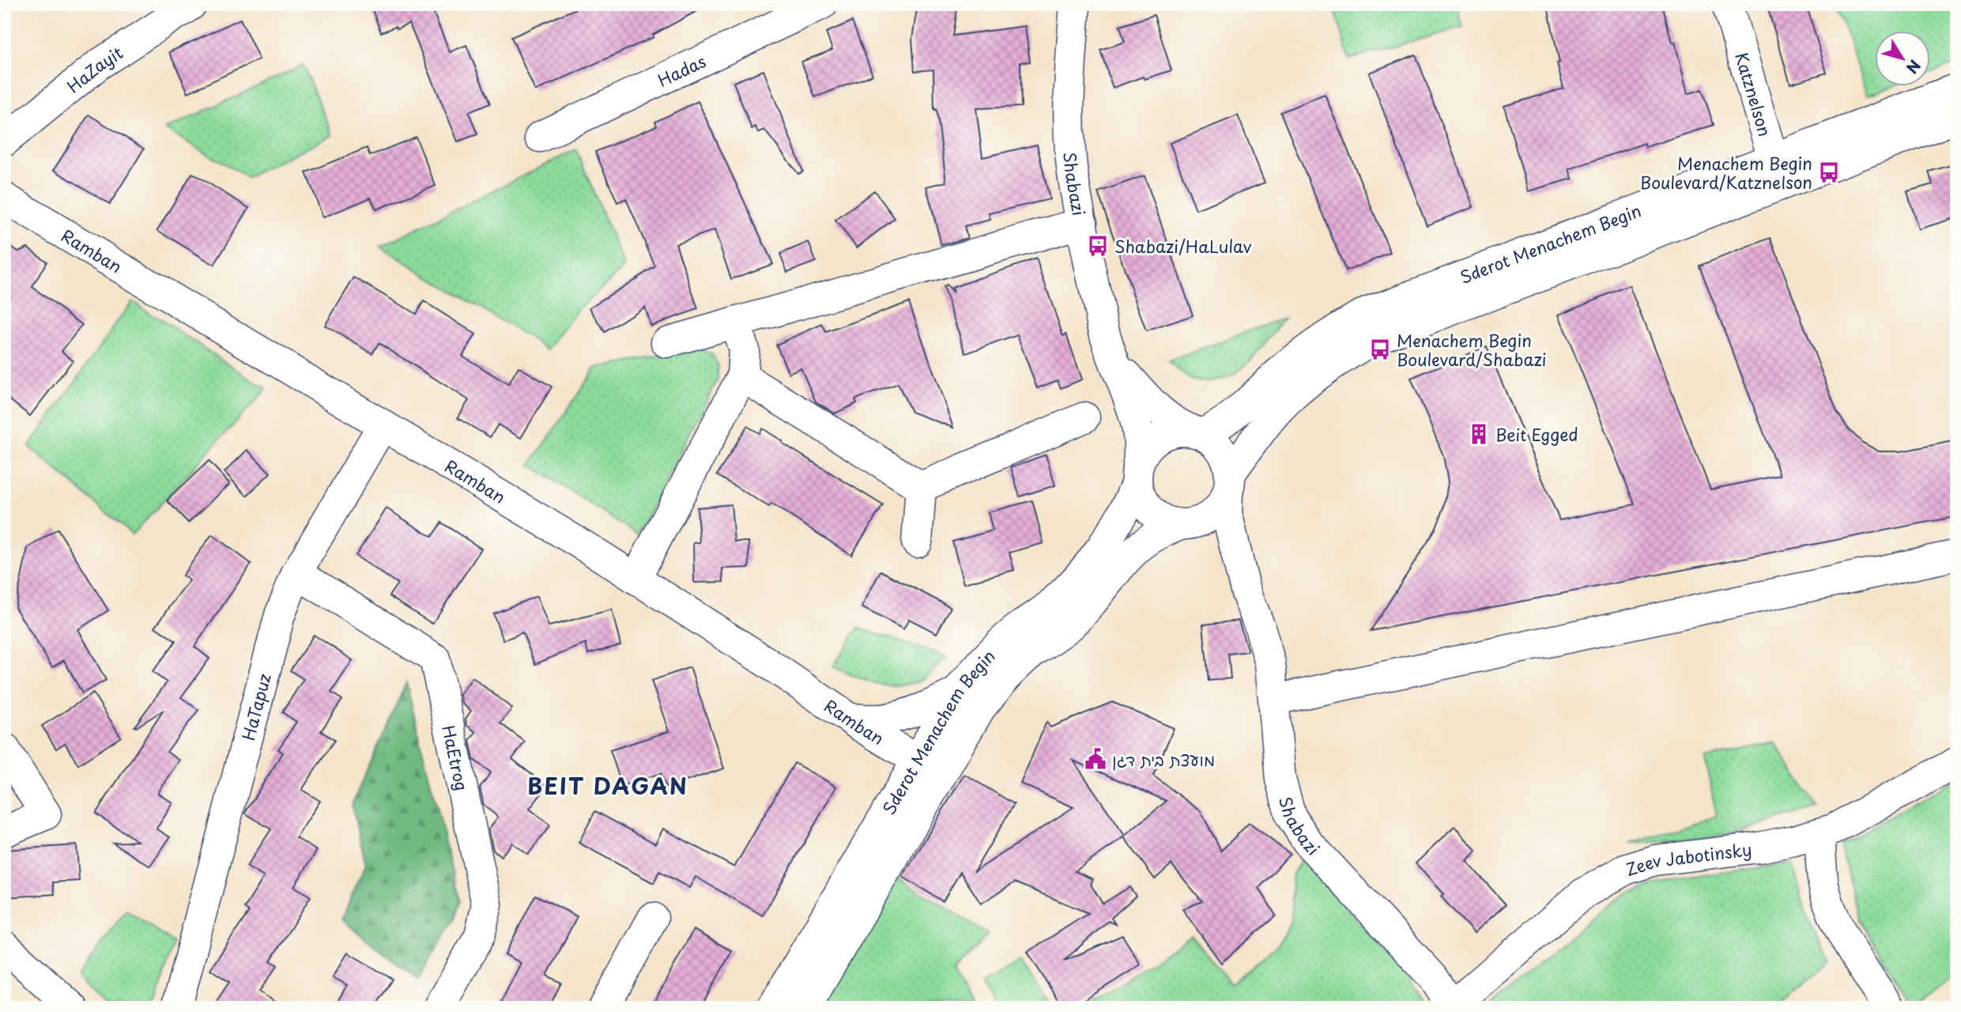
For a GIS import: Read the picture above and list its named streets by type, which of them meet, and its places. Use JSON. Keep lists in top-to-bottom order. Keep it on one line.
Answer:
{"streets":{"street":["HaZayit","Hadas","Katznelson","Shabazi","Sderot Menachem Begin","Ramban","HaTapuz","HaEtrog","Zeev Jabotinsky"]},"crossings":[["Katznelson","Sderot Menachem Begin"],["Shabazi","Sderot Menachem Begin"],["Shabazi","Zeev Jabotinsky"],["Sderot Menachem Begin","Ramban"],["Ramban","HaTapuz"],["HaTapuz","HaEtrog"]],"districts":["BEIT DAGAN"],"places":{"bus stop":["Menachem Begin Boulevard/Katznelson","Shabazi/HaLulav","Menachem Begin Boulevard/Shabazi"],"building":["Beit Egged"],"public building":["מועצת בית דגן"]},"north":"bottom right"}
